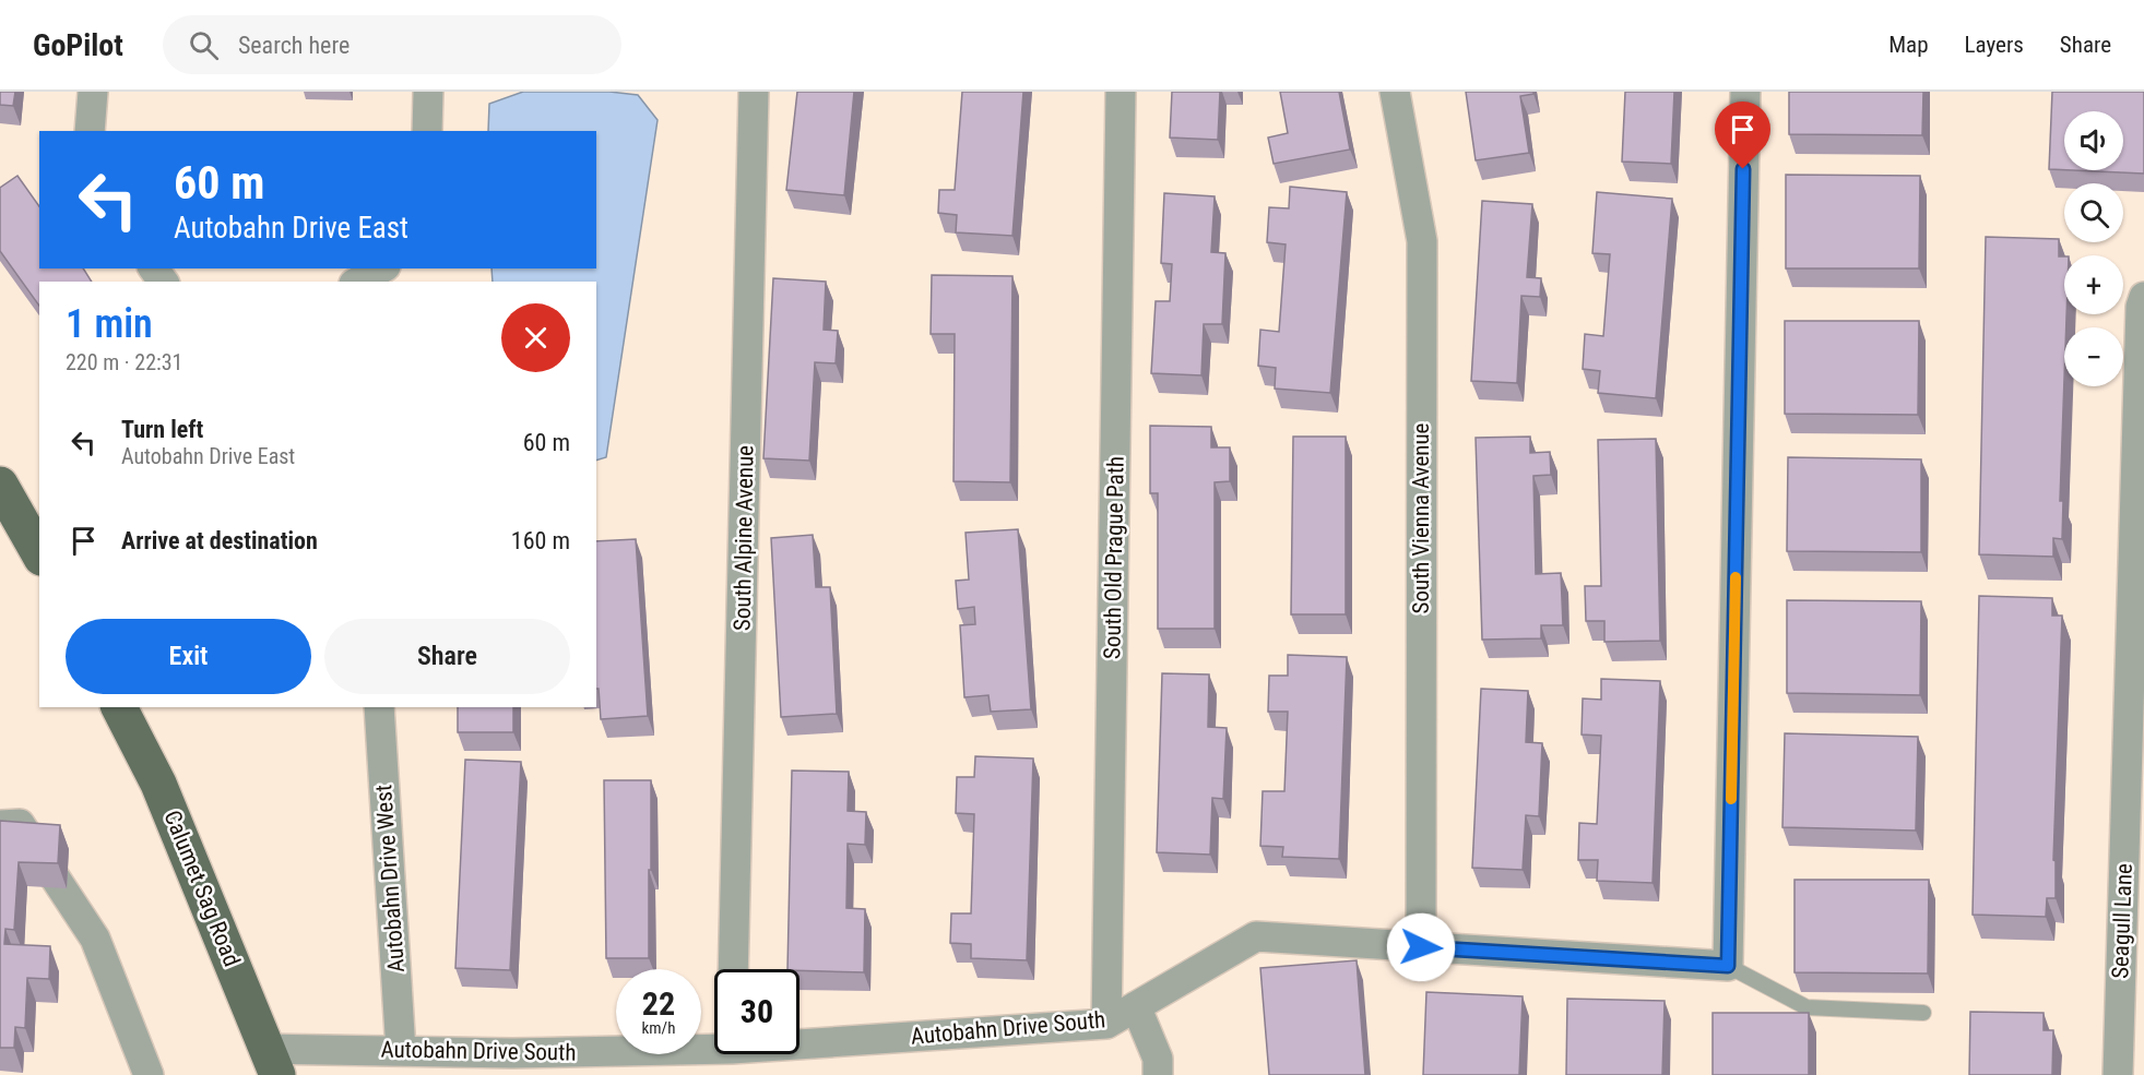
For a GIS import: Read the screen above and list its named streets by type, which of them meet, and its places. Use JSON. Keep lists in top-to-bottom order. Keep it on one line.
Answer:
{"streets":{"main road":["Calumet Sag Road"],"street":["South Vienna Avenue","South Alpine Avenue","South Old Prague Path","Autobahn Drive West","Seagull Lane","Autobahn Drive South"]},"crossings":[["South Vienna Avenue","Autobahn Drive South"],["South Old Prague Path","Autobahn Drive South"],["Autobahn Drive West","Autobahn Drive South"],["Calumet Sag Road","Autobahn Drive South"]],"page":{"header":"GoPilot","search":"Search here","nav":["Map","Layers","Share"],"map_buttons":["+","−"],"turn":["60 m","Autobahn Drive East"],"heading":["1 min","220 m · 22:31"],"list":[{"name":"Turn left","note":"Autobahn Drive East","value":"60 m"},{"name":"Arrive at destination","value":"160 m"}],"buttons":["Exit","Share"],"speed":"22 km/h","limit":"30"}}
